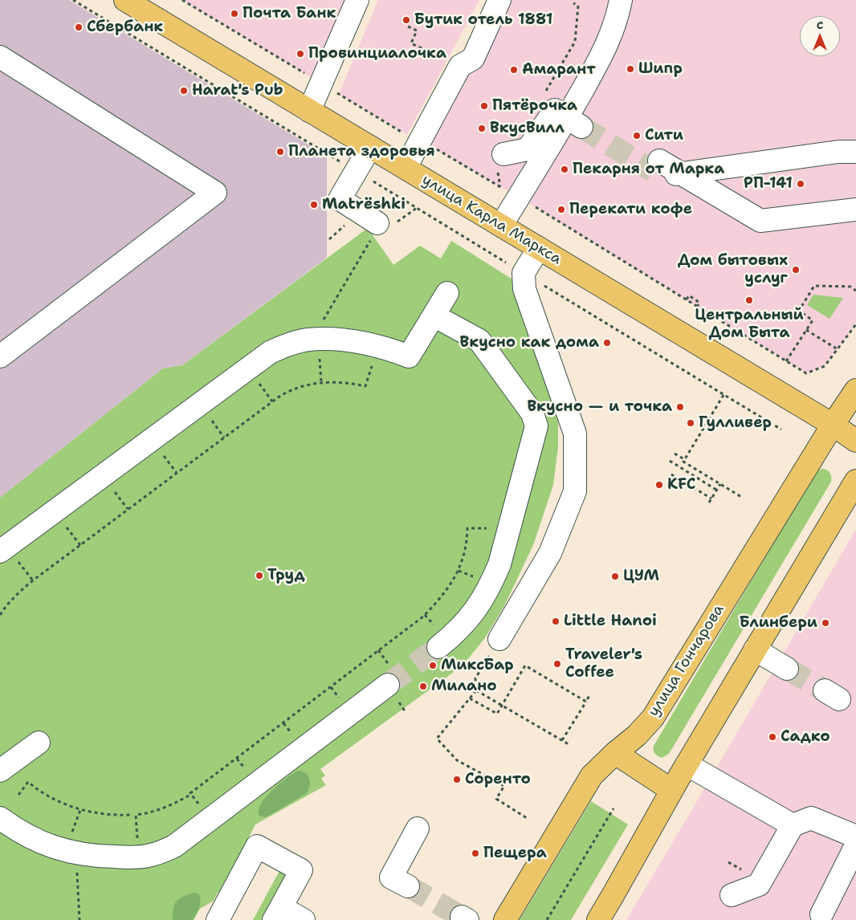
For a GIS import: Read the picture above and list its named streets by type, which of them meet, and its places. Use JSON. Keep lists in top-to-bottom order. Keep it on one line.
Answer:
{"streets":{"main road":["улица Карла Маркса","улица Гончарова"]},"crossings":[["улица Карла Маркса","улица Гончарова"]],"places":["Почта Банк","Бутик отель 1881","Сбербанк","Провинциалочка","Шипр","Амарант","Harat's Pub","Пятёрочка","ВкусВилл","Сити","Планета здоровья","Пекарня от Марка","РП-141","Matrёshki","Перекати кофе","Дом бытовых услуг","Центральный Дом Быта","Вкусно как дома","Вкусно — и точка","Гулливер","KFC","Труд","ЦУМ","Little Hanoi","Блинбери","Traveler's Coffee","МиксБар","Милано","Садко","Соренто","Пещера"],"north":"top"}
